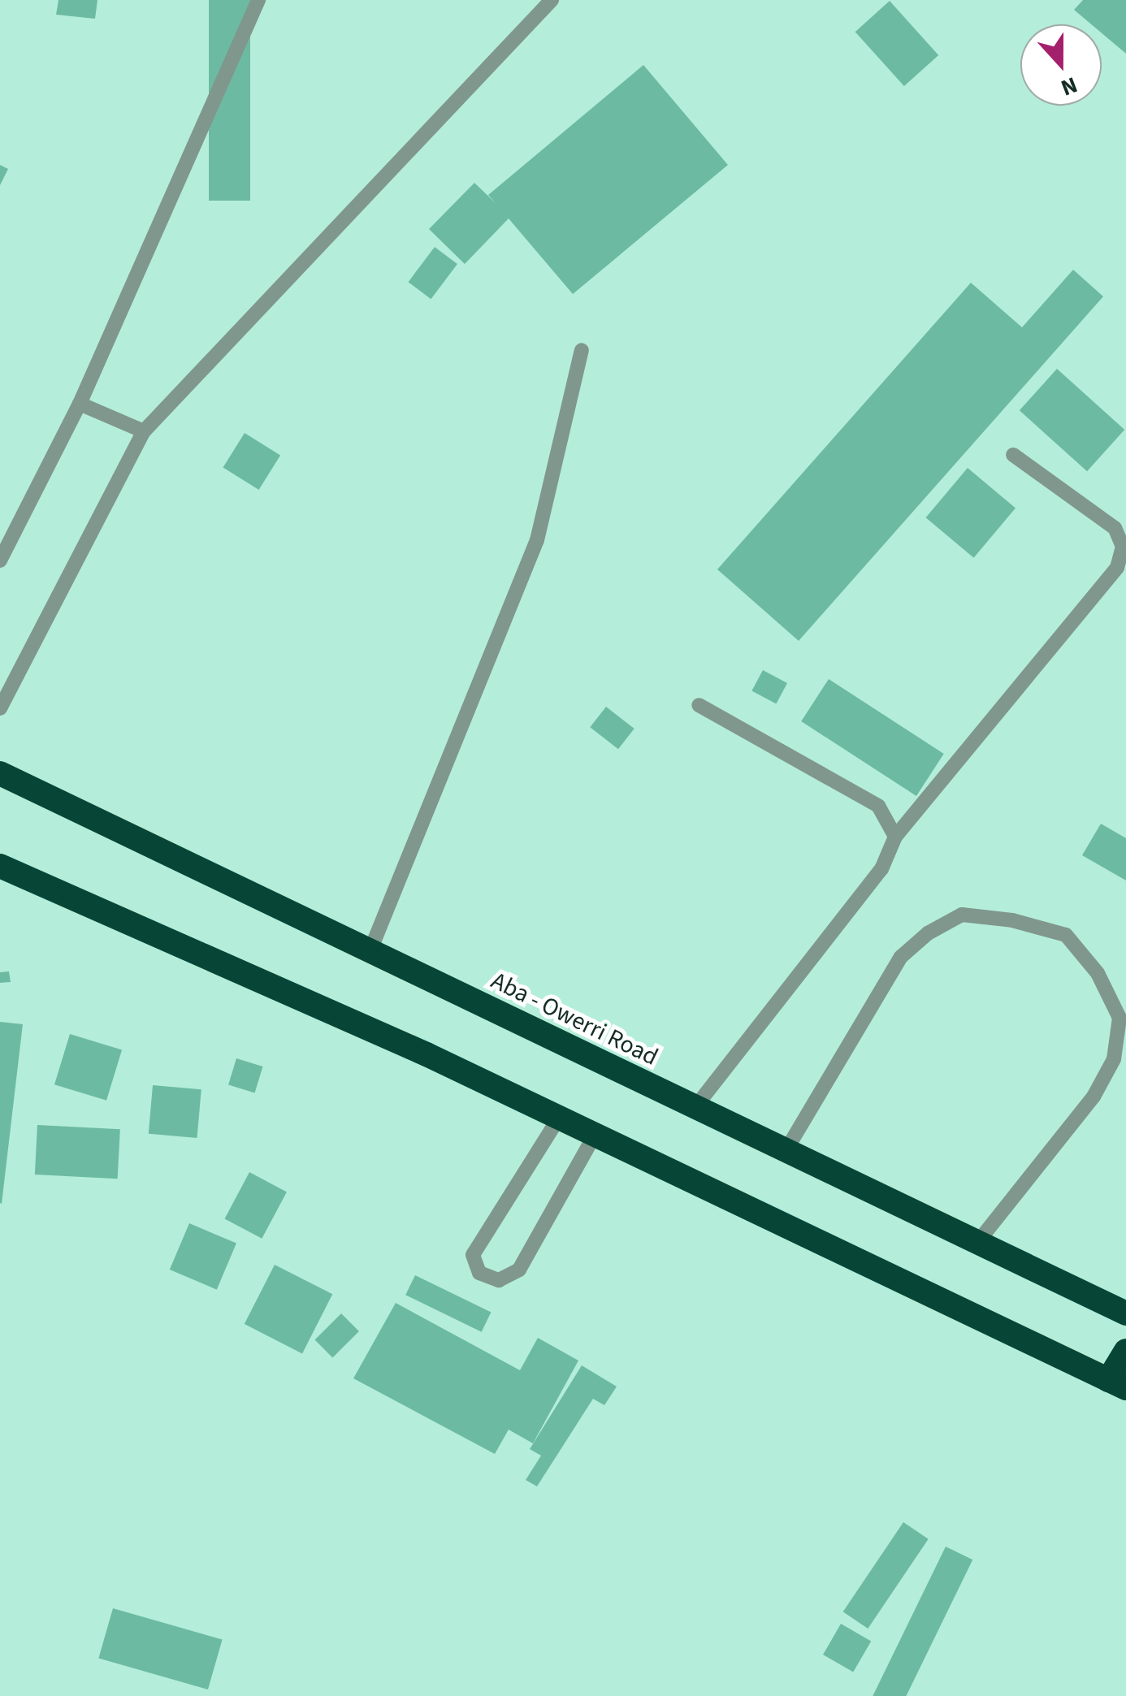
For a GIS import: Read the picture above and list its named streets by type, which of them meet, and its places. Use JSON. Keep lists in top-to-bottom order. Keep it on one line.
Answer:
{"streets":{"highway":["Aba - Owerri Road"]},"north":"bottom"}
